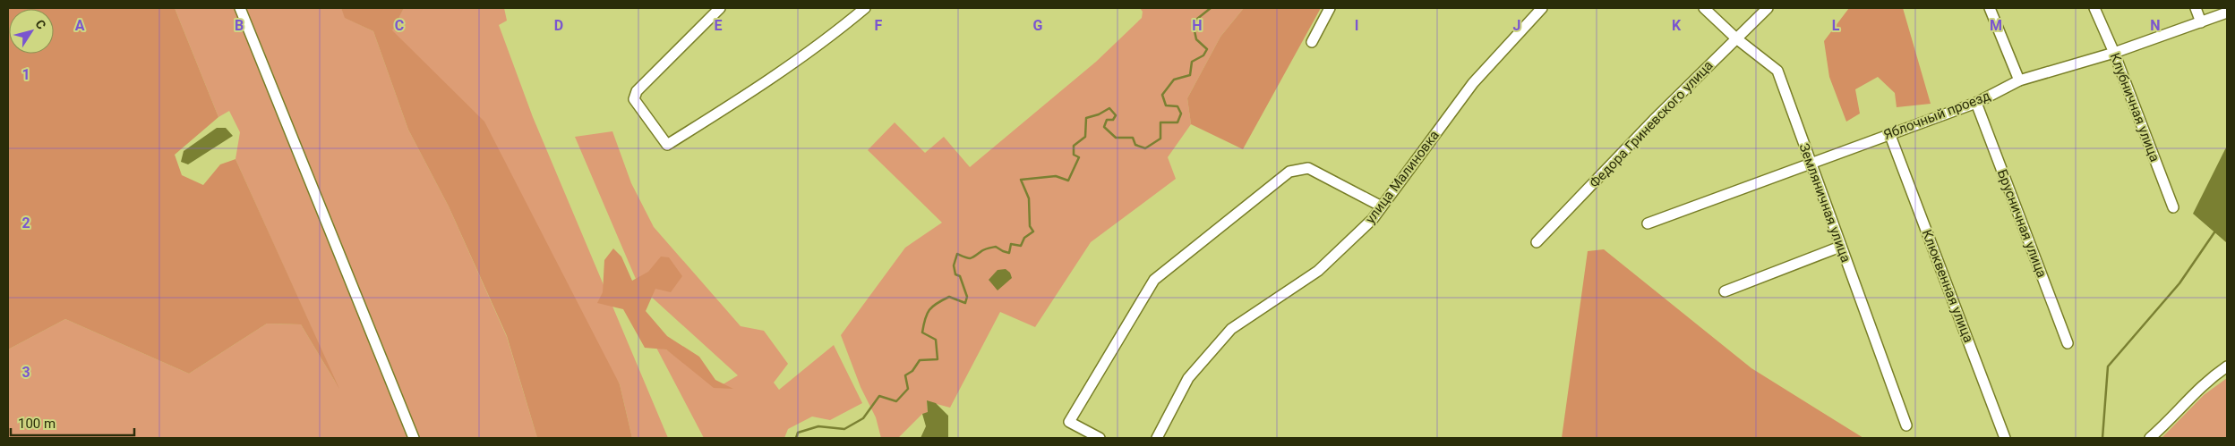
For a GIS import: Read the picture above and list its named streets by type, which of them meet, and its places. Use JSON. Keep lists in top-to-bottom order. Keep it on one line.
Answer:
{"streets":{"street":["Клубничная улица","Яблочный проезд","Федора Гриневского улица","улица Малиновка","Земляничная улица","Брусничная улица","Клюквенная улица"]},"crossings":[["Клубничная улица","Яблочный проезд"],["Яблочный проезд","Земляничная улица"],["Яблочный проезд","Брусничная улица"],["Яблочный проезд","Клюквенная улица"],["Федора Гриневского улица","Земляничная улица"]],"scale_bar":"100 m","north":"top right","grid":{"columns":["A","B","C","D","E","F","G","H","I","J","K","L","M","N"],"rows":["1","2","3"]}}
